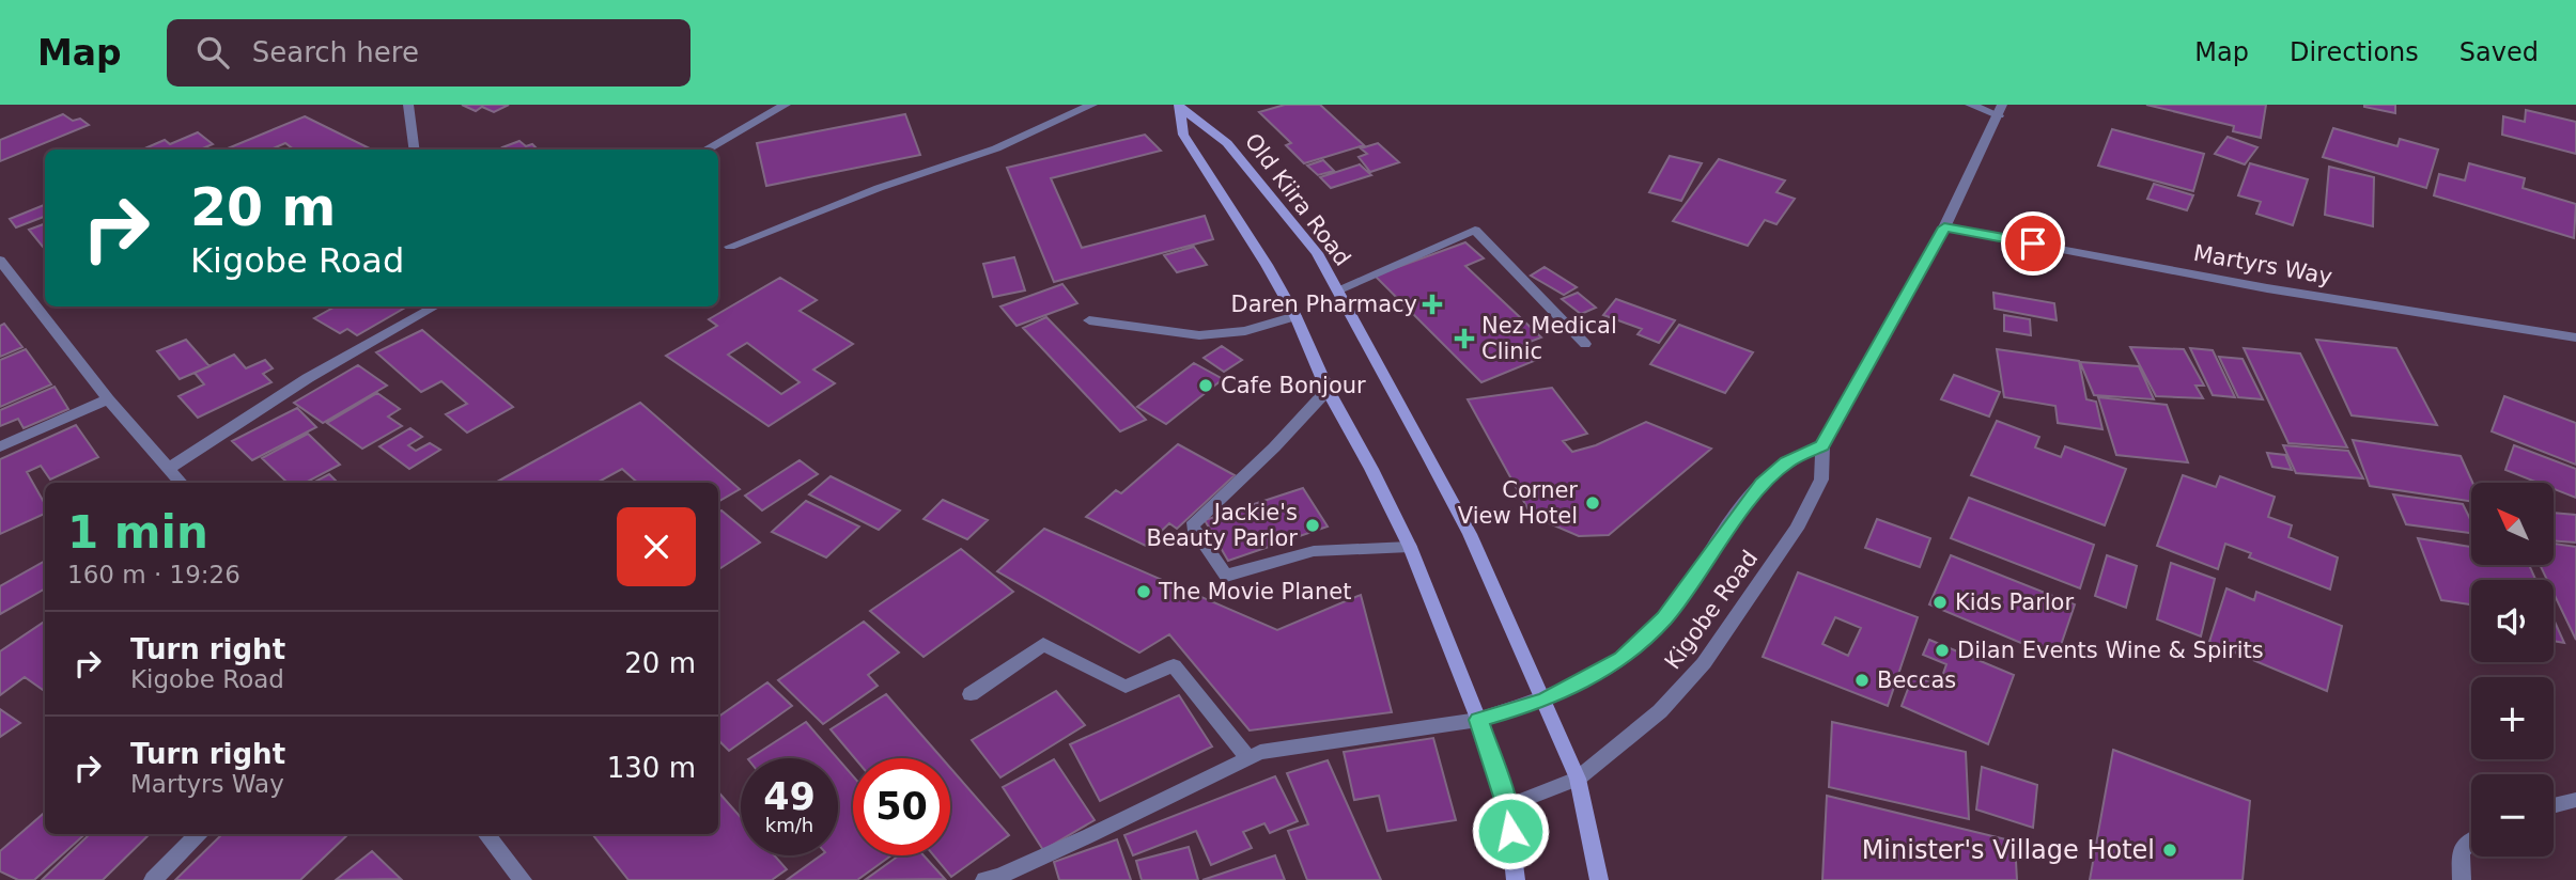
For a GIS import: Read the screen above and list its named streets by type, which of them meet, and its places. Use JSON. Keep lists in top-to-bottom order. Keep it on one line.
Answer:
{"streets":{"main road":["Old Kiira Road"],"street":["Martyrs Way","Kigobe Road"]},"crossings":[["Old Kiira Road","Kigobe Road"],["Martyrs Way","Kigobe Road"]],"places":{"health":["Daren Pharmacy","Nez Medical Clinic"],"other":["Cafe Bonjour","Corner View Hotel","Jackie's Beauty Parlor","The Movie Planet","Kids Parlor","Dilan Events Wine & Spirits","Beccas","Minister's Village Hotel"]},"north":"top left","page":{"header":"Map","search":"Search here","nav":["Map","Directions","Saved"],"turn":["20 m","Kigobe Road"],"map_buttons":["+","−"],"heading":["1 min","160 m · 19:26"],"list":[{"name":"Turn right","note":"Kigobe Road","value":"20 m"},{"name":"Turn right","note":"Martyrs Way","value":"130 m"}],"speed":"49 km/h","limit":"50"}}
